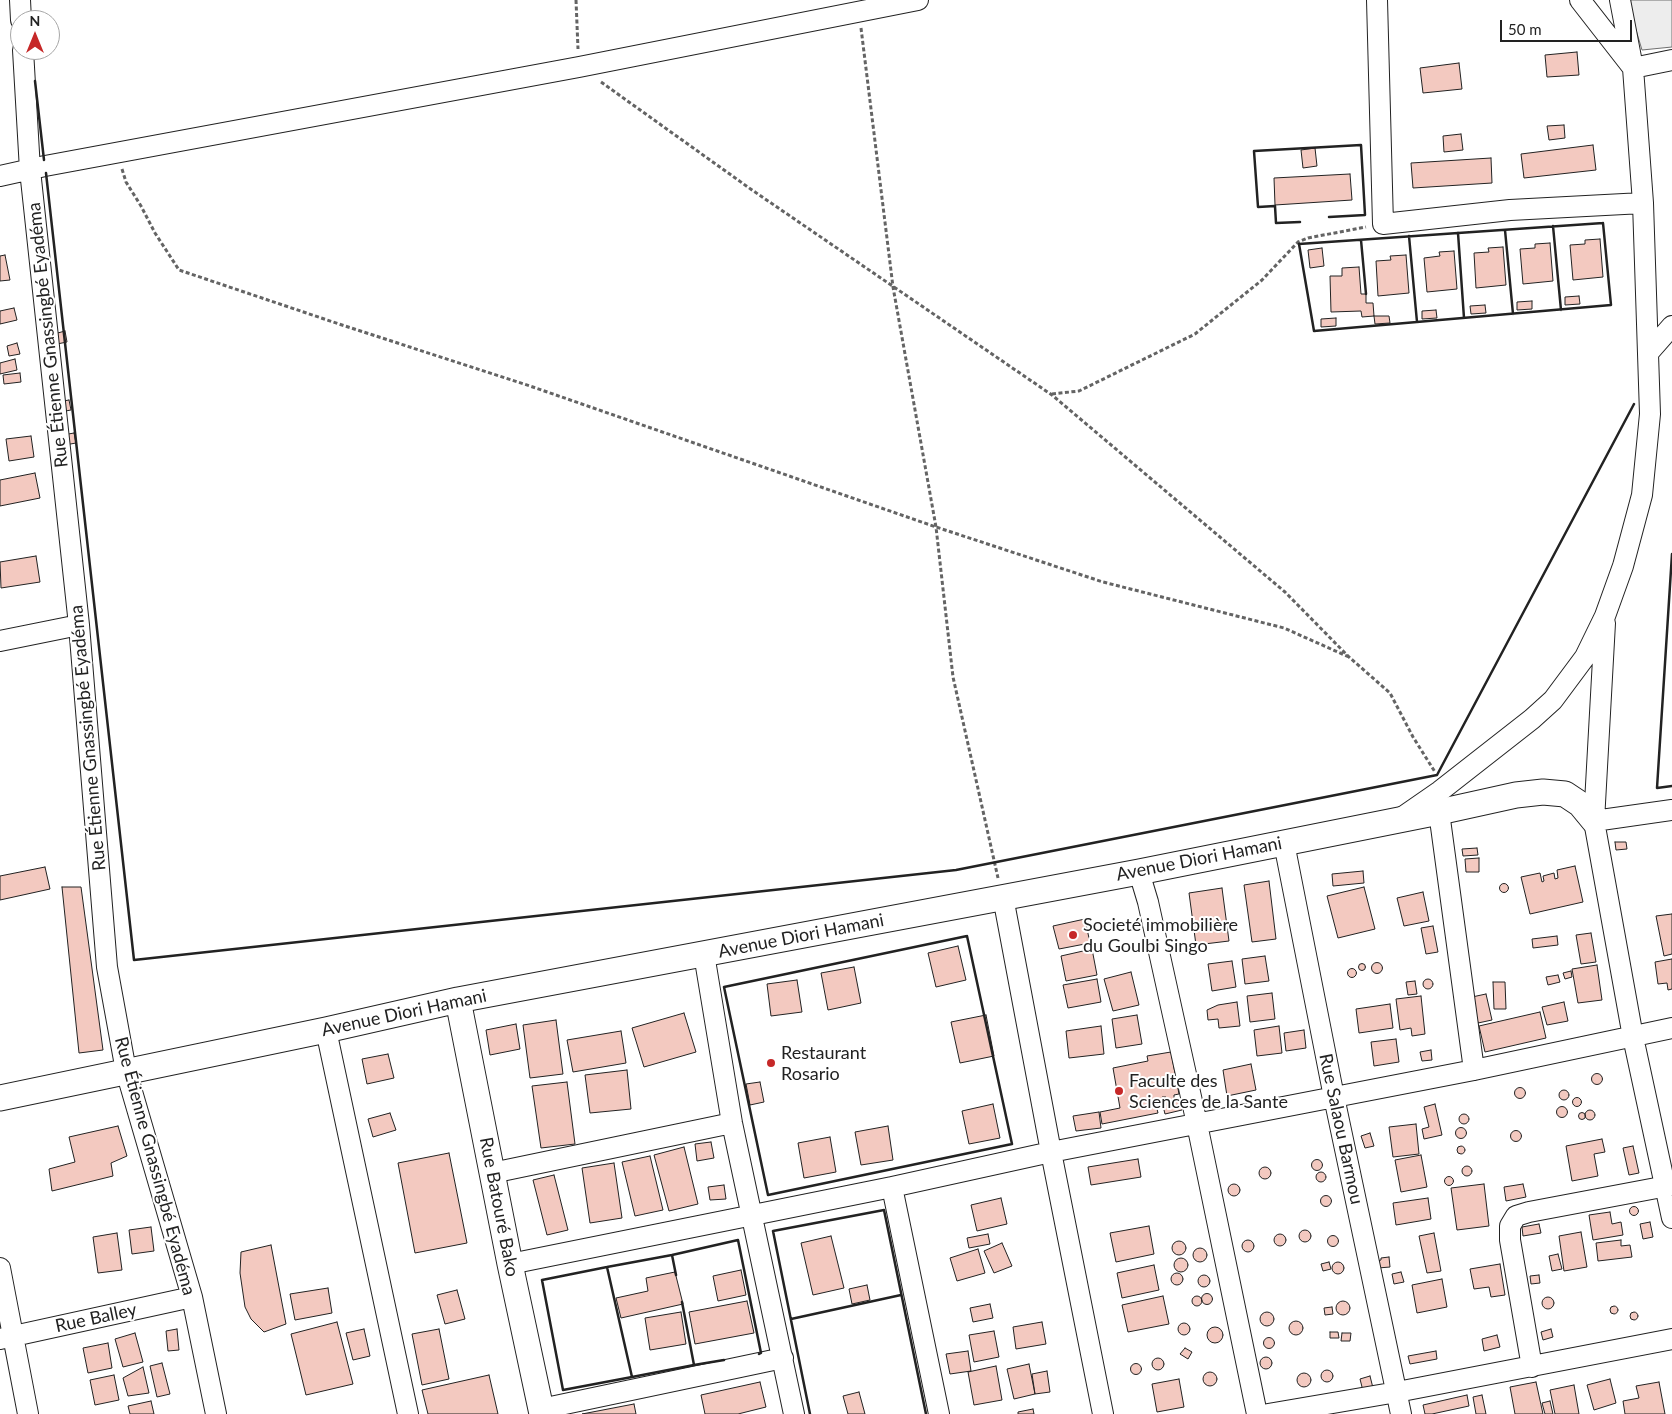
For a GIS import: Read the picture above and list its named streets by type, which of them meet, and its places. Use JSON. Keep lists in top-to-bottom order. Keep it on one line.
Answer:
{"streets":{"main road":["Avenue Diori Hamani","Rue Batouré Bako"],"street":["Rue Étienne Gnassingbé Eyadéma","Rue Salaou Barmou","Rue Balley"]},"crossings":[["Rue Étienne Gnassingbé Eyadéma","Avenue Diori Hamani"],["Rue Étienne Gnassingbé Eyadéma","Rue Balley"],["Avenue Diori Hamani","Rue Salaou Barmou"],["Avenue Diori Hamani","Rue Batouré Bako"]],"places":["Societé immobilière du Goulbi Singo","Restaurant Rosario","Faculte des Sciences de la Sante"],"scale_bar":"50 m","north":"top"}
